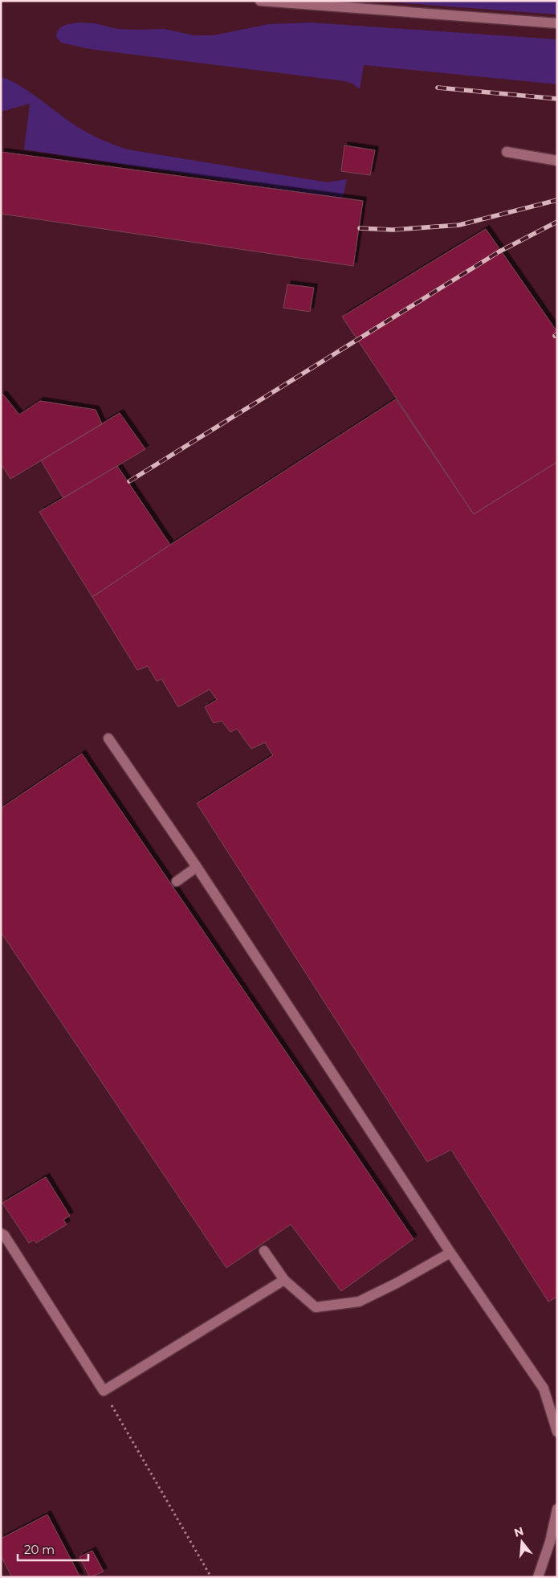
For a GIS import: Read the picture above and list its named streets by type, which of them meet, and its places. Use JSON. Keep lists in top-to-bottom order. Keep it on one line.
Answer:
{"scale_bar":"20 m","north":"top"}
